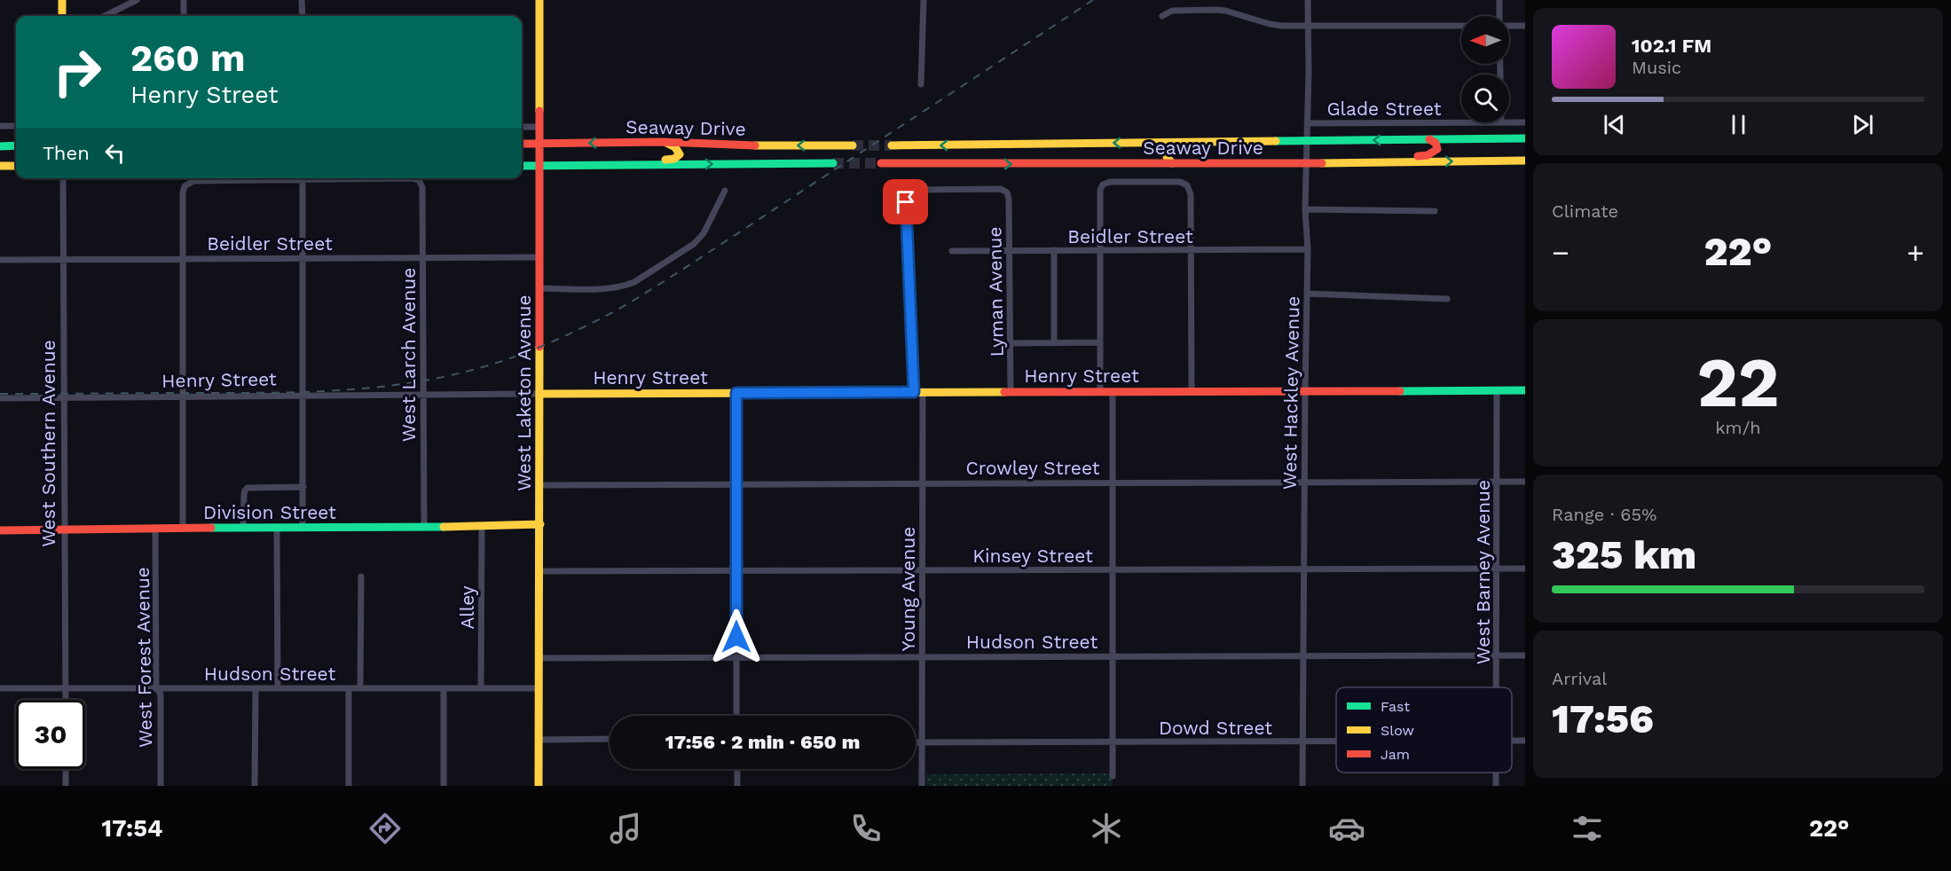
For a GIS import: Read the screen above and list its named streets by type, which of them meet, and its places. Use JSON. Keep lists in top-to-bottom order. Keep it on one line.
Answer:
{"streets":{"main road":["Seaway Drive","Henry Street","West Laketon Avenue","Division Street"],"street":["Glade Street","Beidler Street","Lyman Avenue","West Larch Avenue","West Hackley Avenue","West Southern Avenue","Crowley Street","Kinsey Street","West Barney Avenue","Young Avenue","Alley","Hudson Street","West Forest Avenue","Dowd Street"]},"crossings":[["Glade Street","West Hackley Avenue"],["Seaway Drive","West Laketon Avenue"],["Seaway Drive","West Hackley Avenue"],["Beidler Street","Lyman Avenue"],["Beidler Street","West Larch Avenue"],["Beidler Street","West Laketon Avenue"],["Beidler Street","West Hackley Avenue"],["Beidler Street","West Southern Avenue"],["Lyman Avenue","Henry Street"],["West Larch Avenue","Henry Street"],["West Larch Avenue","Division Street"],["Henry Street","West Laketon Avenue"],["Henry Street","West Hackley Avenue"],["Henry Street","West Southern Avenue"],["Henry Street","West Barney Avenue"],["Henry Street","Young Avenue"],["West Laketon Avenue","Crowley Street"],["West Laketon Avenue","Division Street"],["West Laketon Avenue","Kinsey Street"],["West Laketon Avenue","Hudson Street"],["West Hackley Avenue","Crowley Street"],["West Hackley Avenue","Kinsey Street"],["West Hackley Avenue","Hudson Street"],["West Hackley Avenue","Dowd Street"],["West Southern Avenue","Division Street"],["West Southern Avenue","Hudson Street"],["Crowley Street","West Barney Avenue"],["Crowley Street","Young Avenue"],["Division Street","Alley"],["Division Street","West Forest Avenue"],["Kinsey Street","West Barney Avenue"],["Kinsey Street","Young Avenue"],["West Barney Avenue","Hudson Street"],["Young Avenue","Hudson Street"],["Young Avenue","Dowd Street"],["Alley","Hudson Street"],["Hudson Street","West Forest Avenue"]],"legend":["Fast","Slow","Jam"],"north":"left","page":{"turn":["260 m","Henry Street"],"song":["102.1 FM","Music"],"then":"Then","tile":["Climate",["22","km/h"],["Range · 65%","325 km"],["Arrival","17:56"]],"heat":["−","22°","+"],"limit":"30","trip":"17:56 · 2 min · 650 m","tabs":["17:54","22°"]}}
